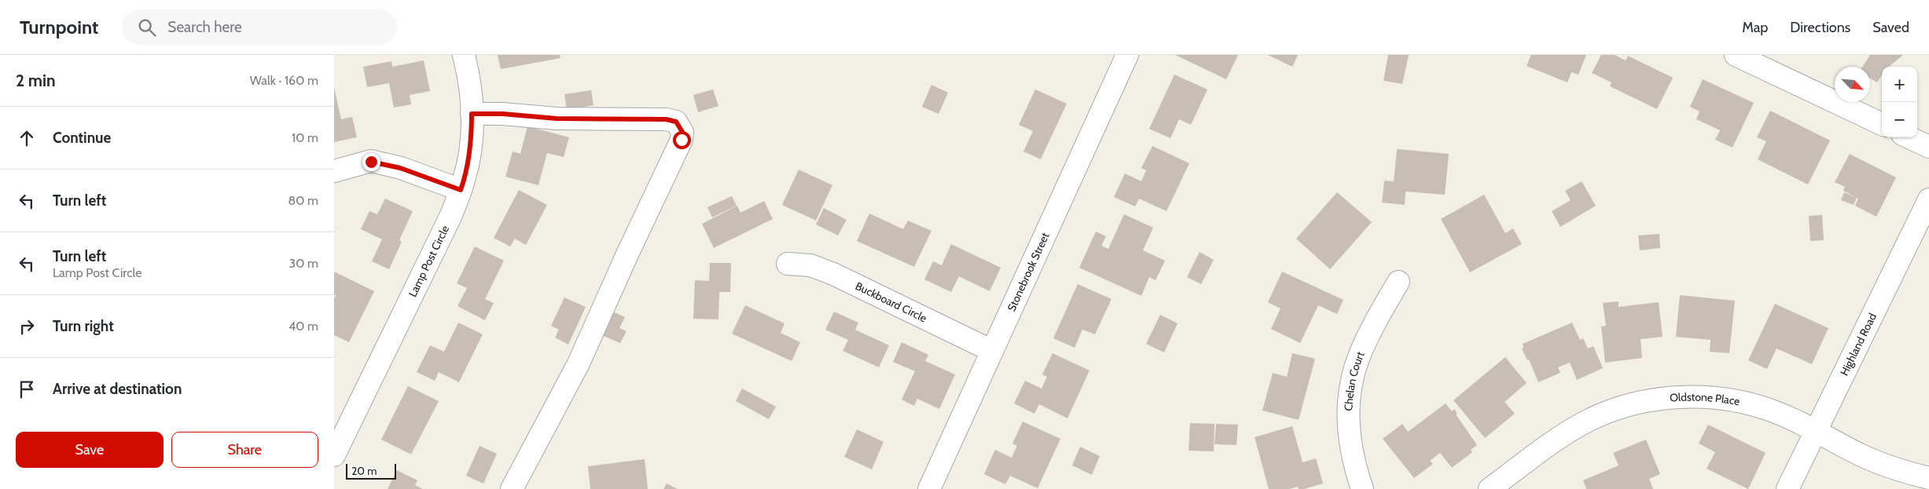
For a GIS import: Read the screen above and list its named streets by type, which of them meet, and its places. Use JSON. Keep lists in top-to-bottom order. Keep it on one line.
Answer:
{"streets":{"street":["Lamp Post Circle","Stonebrook Street","Buckboard Circle","Highland Road","Chelan Court","Oldstone Place"]},"crossings":[["Stonebrook Street","Buckboard Circle"],["Highland Road","Oldstone Place"]],"scale_bar":"20 m","north":"bottom right","page":{"header":"Turnpoint","search":"Search here","nav":["Map","Directions","Saved"],"heading":["2 min","Walk · 160 m"],"map_buttons":["+","−"],"list":[["Continue","10 m"],["Turn left","80 m"],["Turn left","Lamp Post Circle","30 m"],["Turn right","40 m"],"Arrive at destination"],"buttons":["Save","Share"],"scale":"20 m"}}
